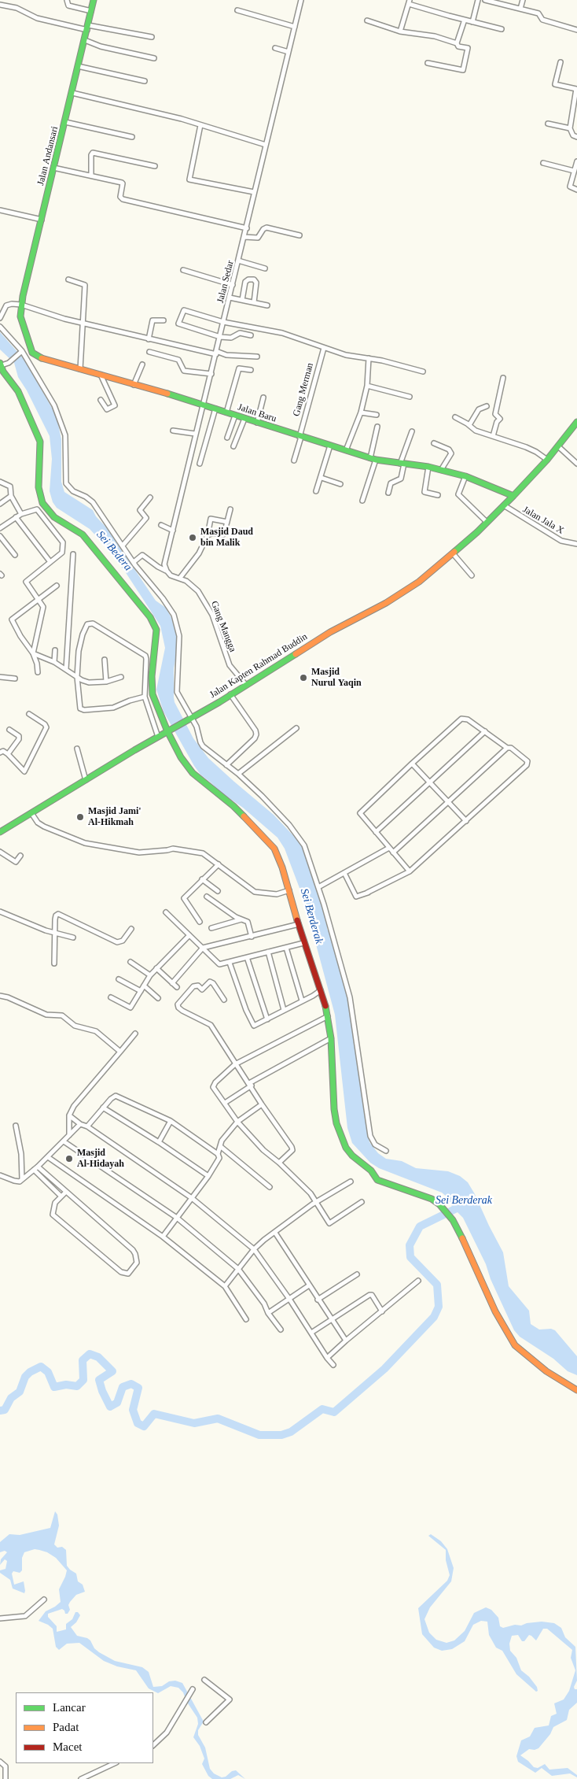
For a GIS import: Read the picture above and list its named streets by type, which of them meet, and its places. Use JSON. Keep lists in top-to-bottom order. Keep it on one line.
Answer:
{"streets":{"street":["Jalan Andansari","Jalan Sedar","Gang Merman","Jalan Baru","Jalan Jala X","Gang Mangga","Jalan Kapten Rahmad Buddin"]},"crossings":[["Jalan Andansari","Jalan Baru"],["Jalan Sedar","Jalan Baru"],["Jalan Sedar","Gang Mangga"],["Gang Merman","Jalan Baru"],["Jalan Baru","Jalan Kapten Rahmad Buddin"],["Jalan Jala X","Jalan Kapten Rahmad Buddin"],["Gang Mangga","Jalan Kapten Rahmad Buddin"]],"water":["Sei Bedera","Sei Berderak"],"places":["Masjid Daud bin Malik","Masjid Nurul Yaqin","Masjid Jami' Al-Hikmah","Masjid Al-Hidayah"],"legend":["Lancar","Padat","Macet"]}
